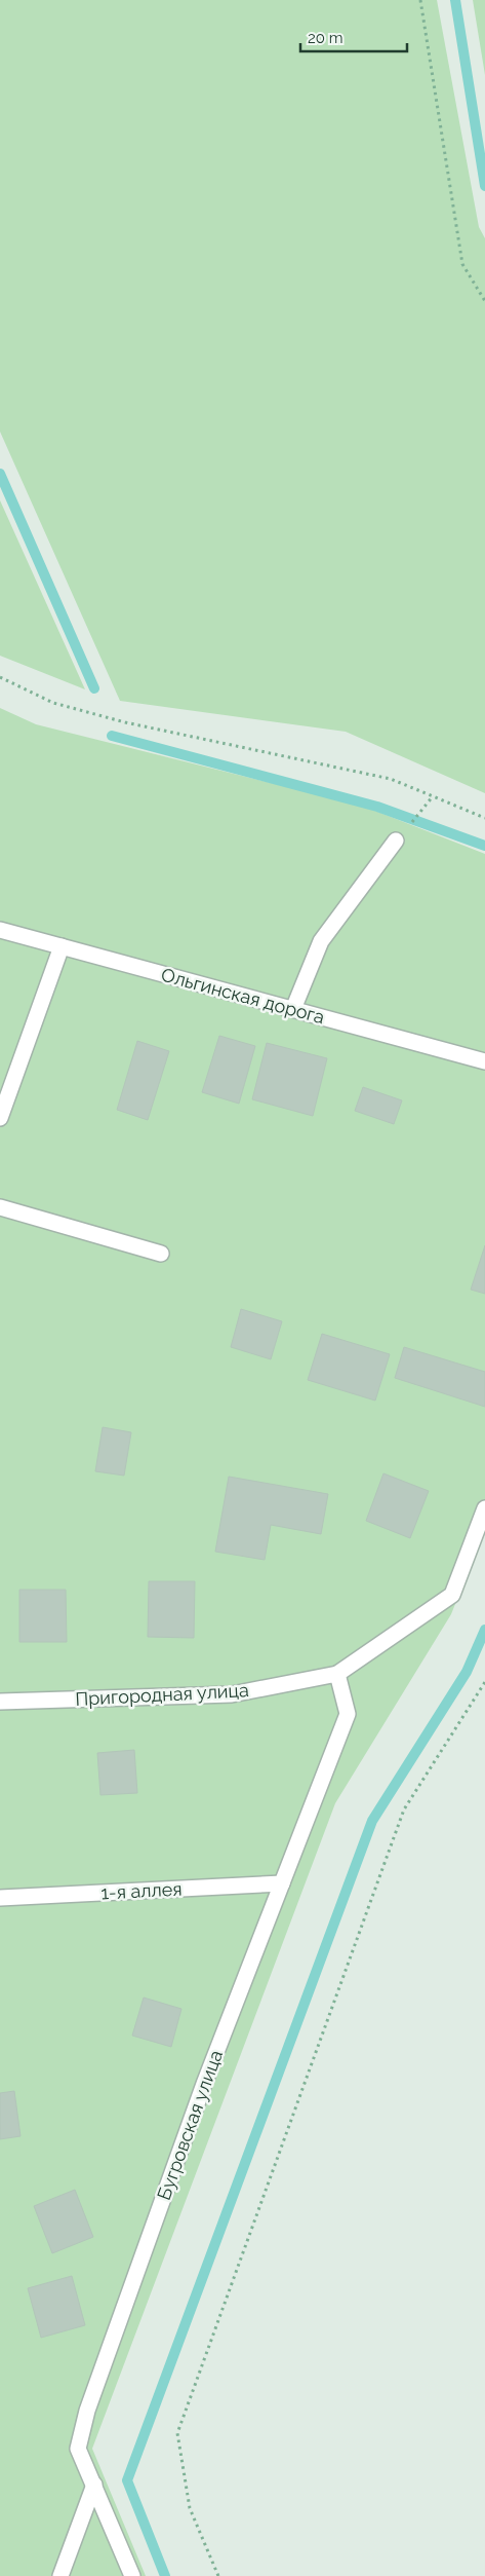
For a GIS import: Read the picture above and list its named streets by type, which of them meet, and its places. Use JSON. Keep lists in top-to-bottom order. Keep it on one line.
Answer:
{"streets":{"street":["Ольгинская дорога","Пригородная улица","1-я аллея","Бугровская улица"]},"crossings":[["Пригородная улица","Бугровская улица"],["1-я аллея","Бугровская улица"]],"scale_bar":"20 m"}
